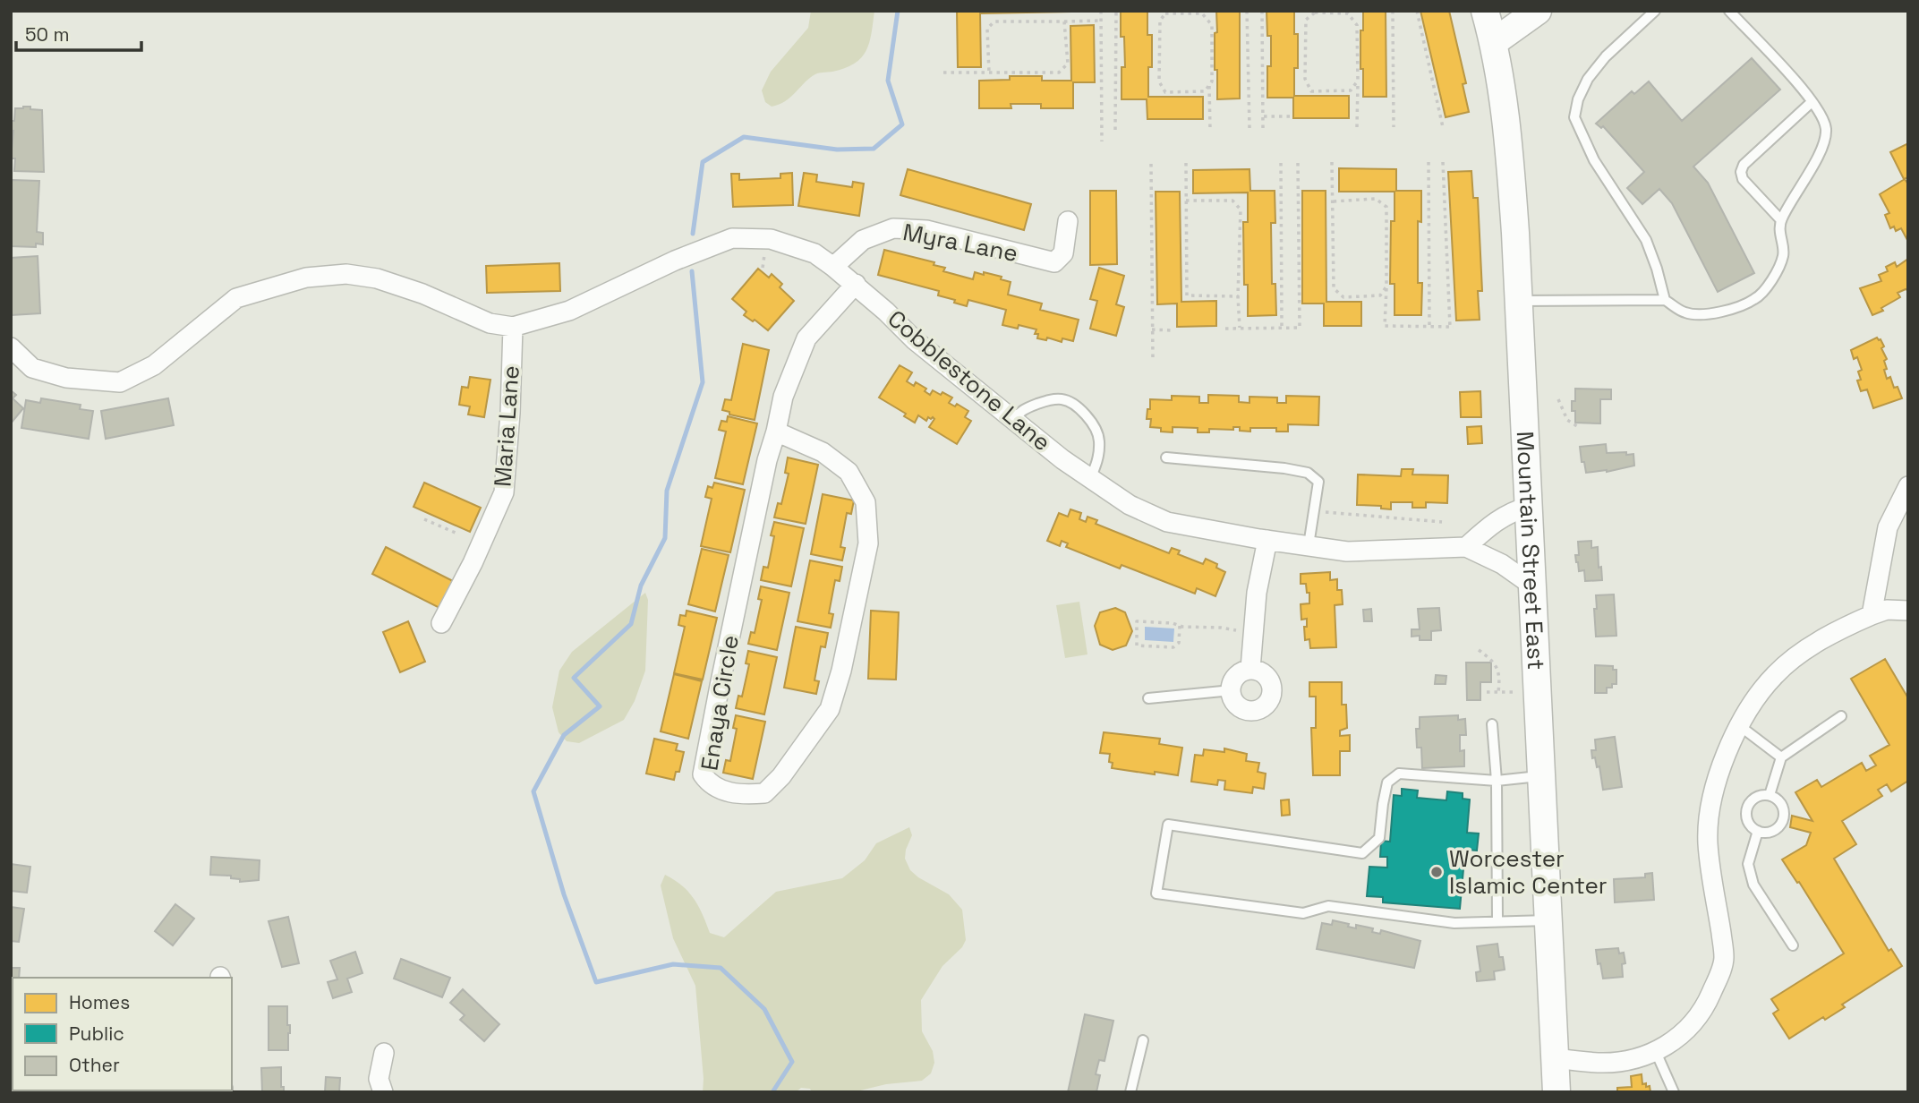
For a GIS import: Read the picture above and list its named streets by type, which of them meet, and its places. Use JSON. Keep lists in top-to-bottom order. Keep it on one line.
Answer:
{"streets":{"main road":["Mountain Street East"],"street":["Myra Lane","Cobblestone Lane","Maria Lane","Enaya Circle"]},"crossings":[["Myra Lane","Cobblestone Lane"],["Cobblestone Lane","Maria Lane"],["Cobblestone Lane","Mountain Street East"],["Cobblestone Lane","Enaya Circle"]],"places":["Worcester Islamic Center"],"legend":["Homes","Public","Other"],"scale_bar":"50 m"}
